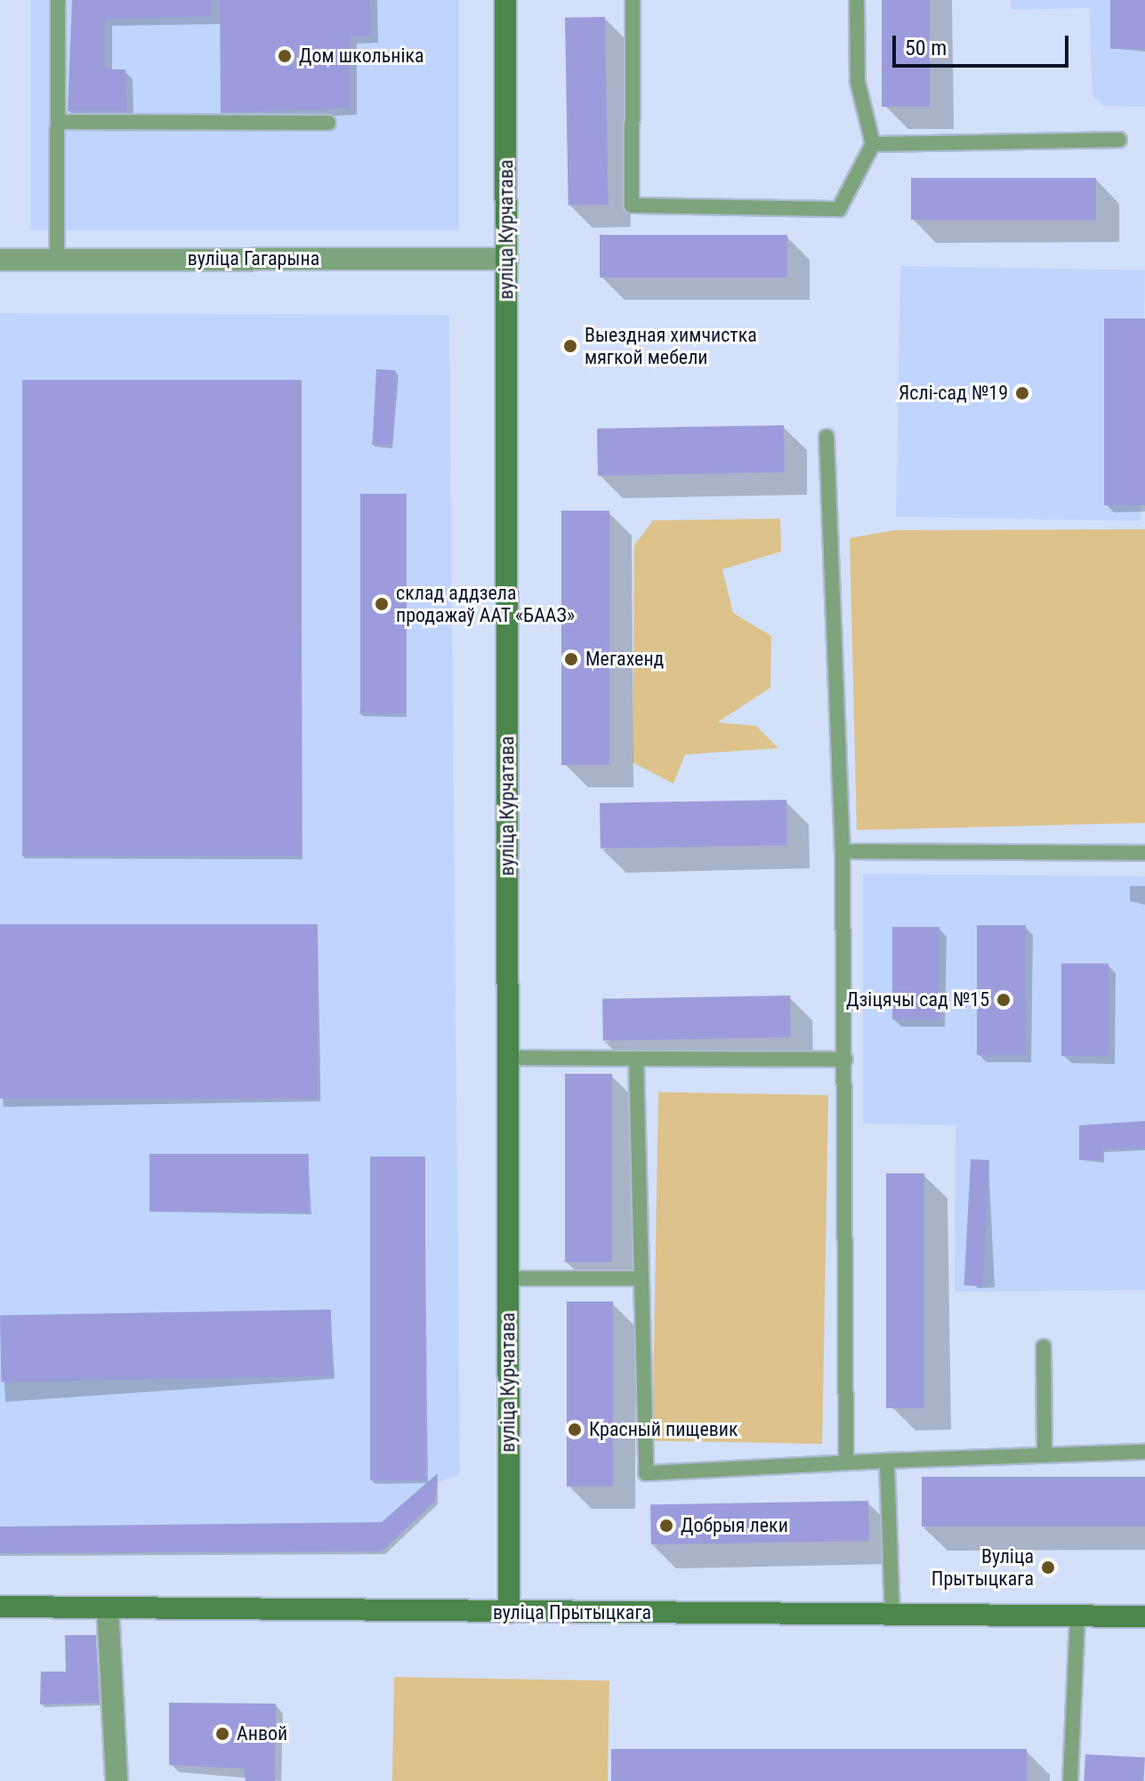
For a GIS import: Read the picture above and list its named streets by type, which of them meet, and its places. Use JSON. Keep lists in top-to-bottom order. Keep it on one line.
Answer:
{"streets":{"street":["вуліца Курчатава","вуліца Гагарына","вуліца Прытыцкага"]},"crossings":[["вуліца Курчатава","вуліца Гагарына"],["вуліца Курчатава","вуліца Прытыцкага"]],"places":["Дом школьніка","Выездная химчистка мягкой мебели","Яслі-сад №19","склад аддзела продажаў ААТ «БААЗ»","Мегахенд","Дзіцячы сад №15","Красный пищевик","Добрыя леки","Вуліца Прытыцкага","Анвой"],"scale_bar":"50 m"}
